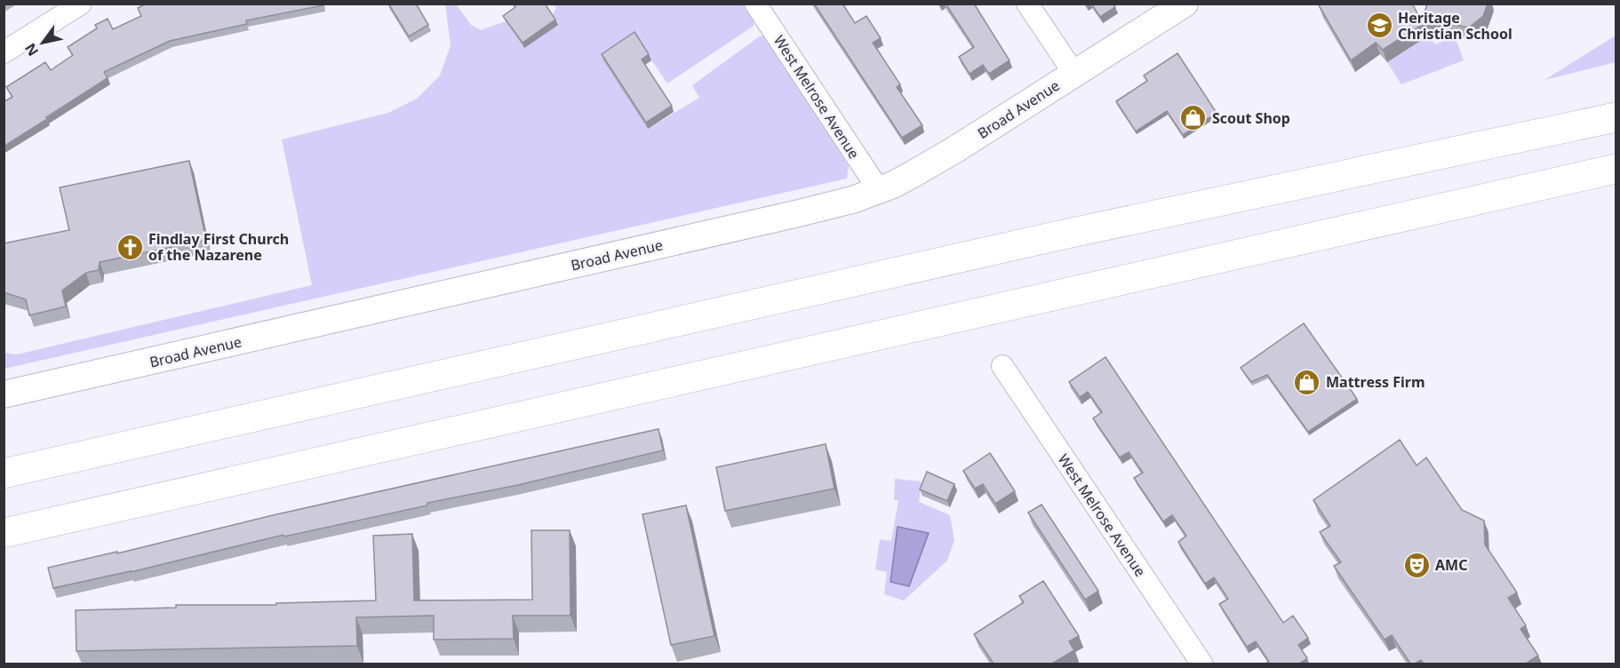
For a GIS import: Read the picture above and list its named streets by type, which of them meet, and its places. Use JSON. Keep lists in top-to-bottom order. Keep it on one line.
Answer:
{"streets":{"main road":["Broad Avenue"],"street":["West Melrose Avenue"]},"crossings":[["West Melrose Avenue","Broad Avenue"]],"places":{"school or university":["Heritage Christian School"],"shop":["Scout Shop","Mattress Firm"],"church":["Findlay First Church of the Nazarene"],"theatre":["AMC"]},"north":"bottom left"}
